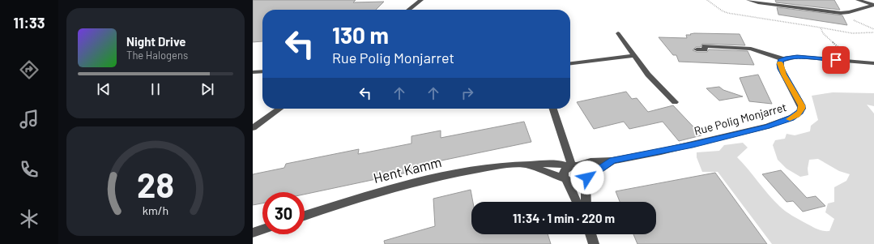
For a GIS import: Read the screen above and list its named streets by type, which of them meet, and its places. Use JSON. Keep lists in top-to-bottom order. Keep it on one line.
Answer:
{"streets":{"street":["Rue Polig Monjarret","Hent Kamm"]},"crossings":[["Rue Polig Monjarret","Hent Kamm"]],"page":{"tabs":"11:33","turn":["130 m","Rue Polig Monjarret"],"song":["Night Drive","The Halogens"],"limit":"30","trip":"11:34 · 1 min · 220 m","gauge":["28","km/h"]}}
